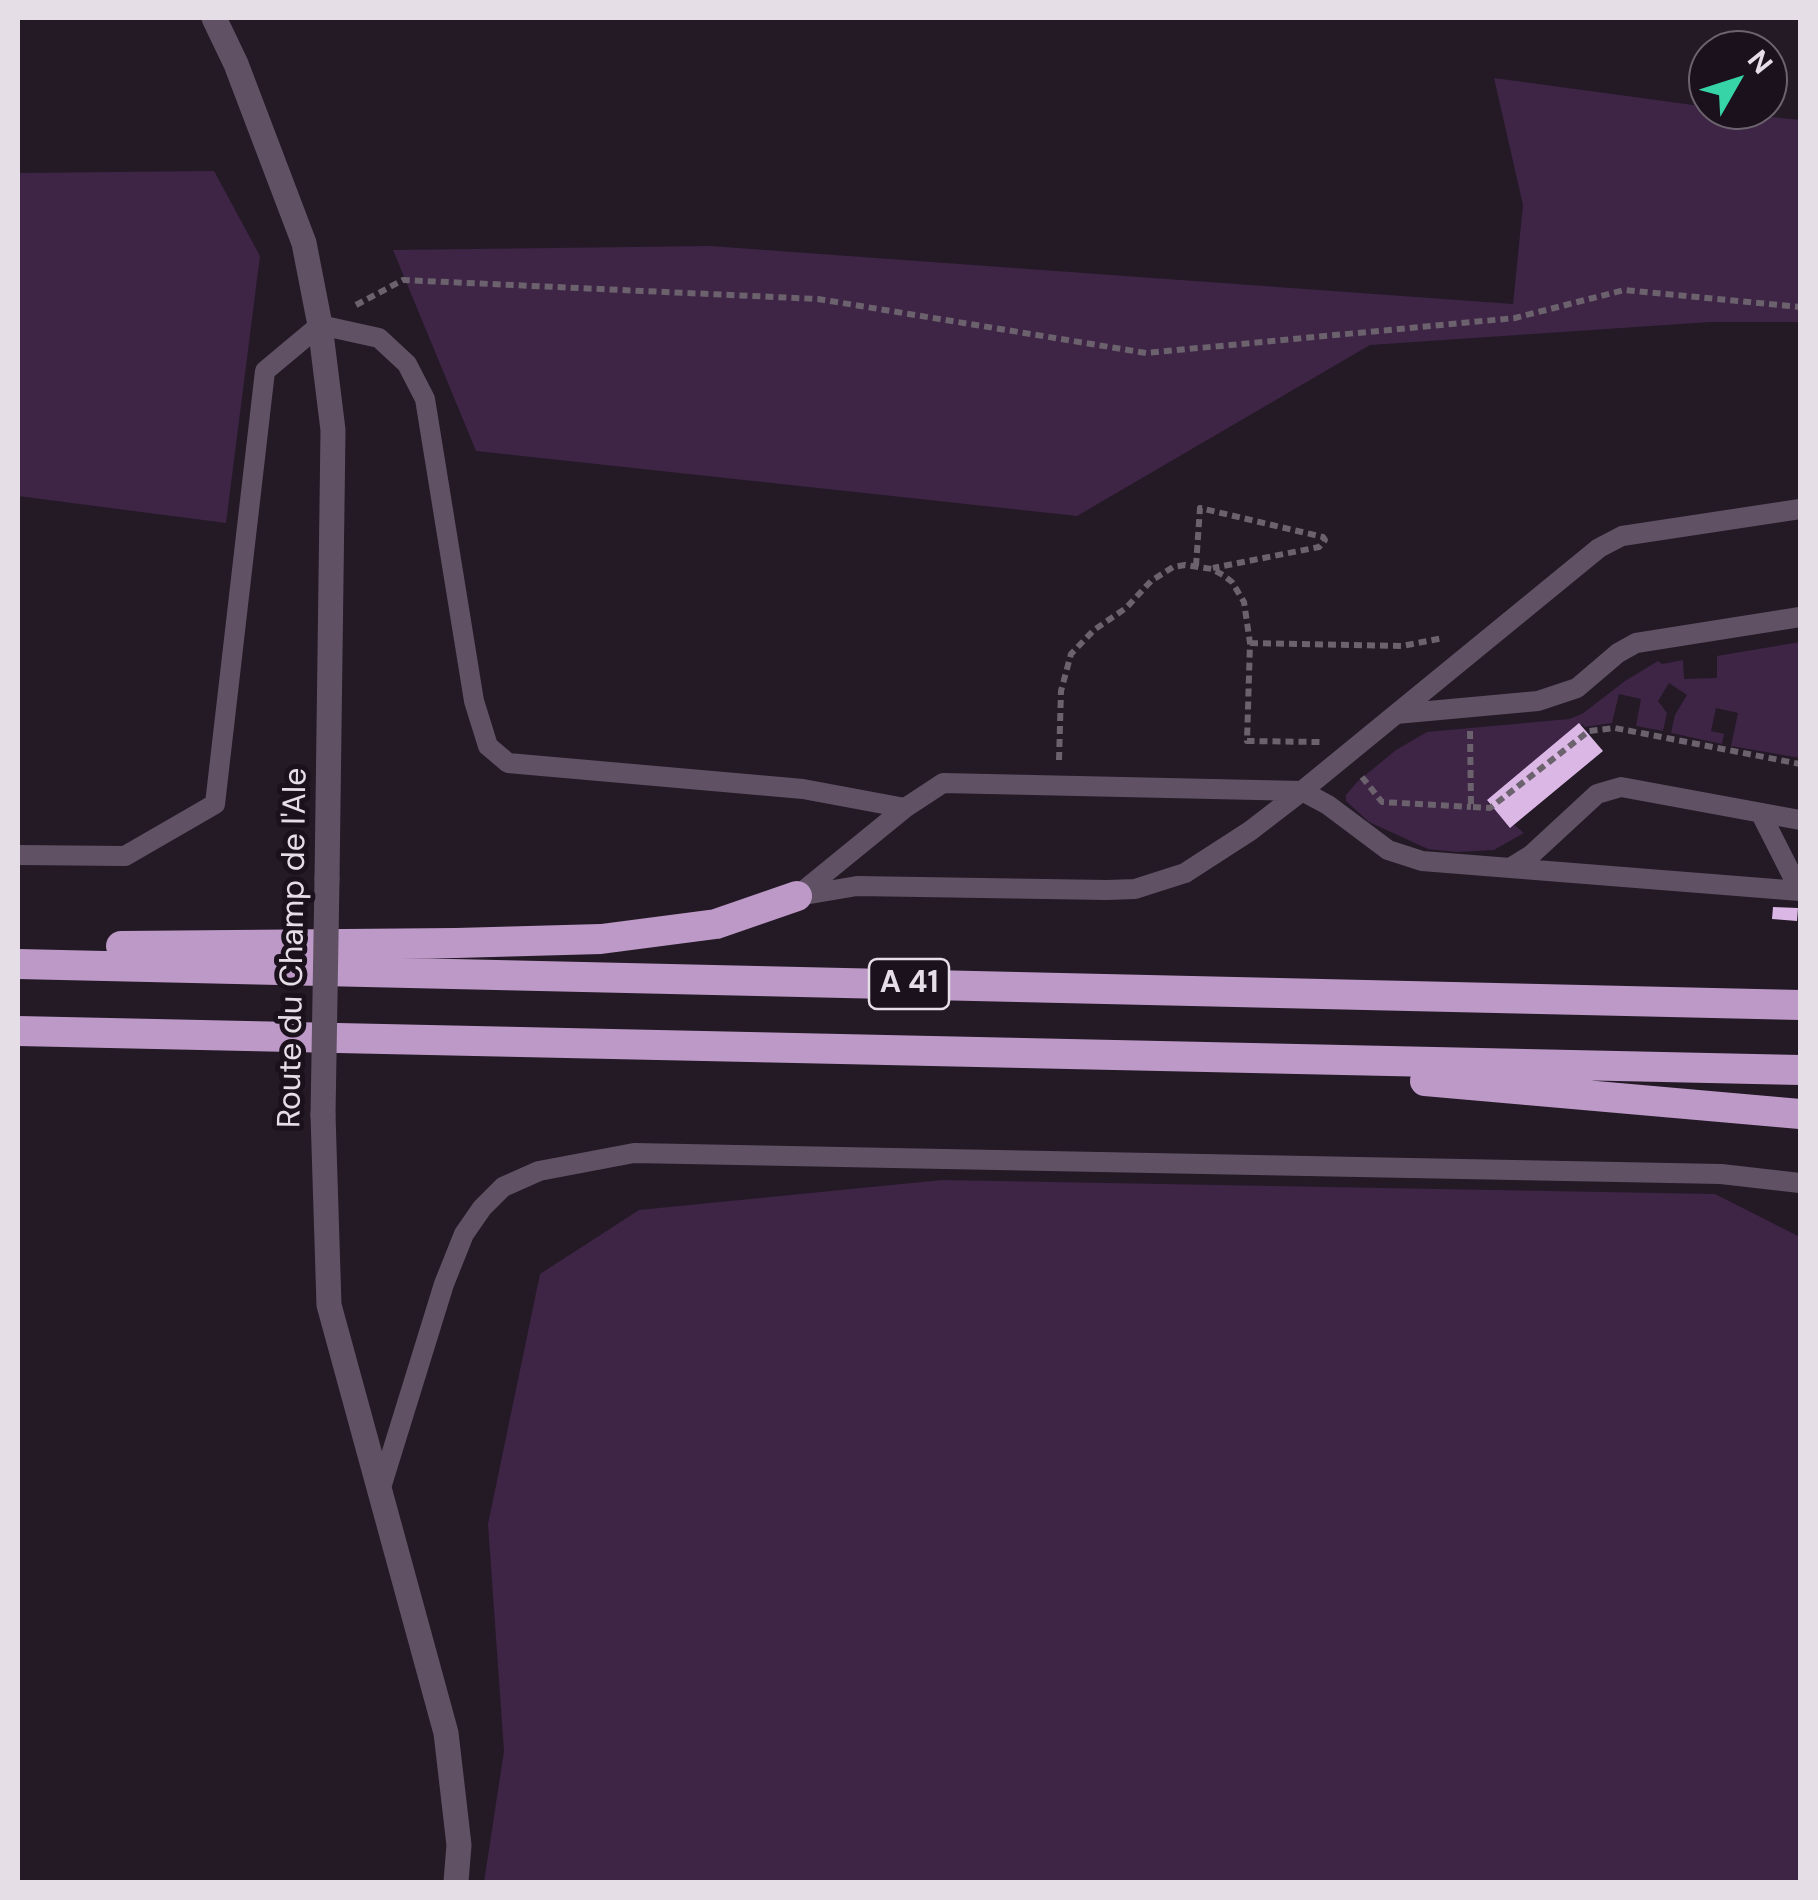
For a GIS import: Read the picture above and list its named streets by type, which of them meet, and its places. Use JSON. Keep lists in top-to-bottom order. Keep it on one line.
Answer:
{"streets":{"highway":["A 41"],"street":["Route du Champ de l'Ale"]},"north":"top right"}
